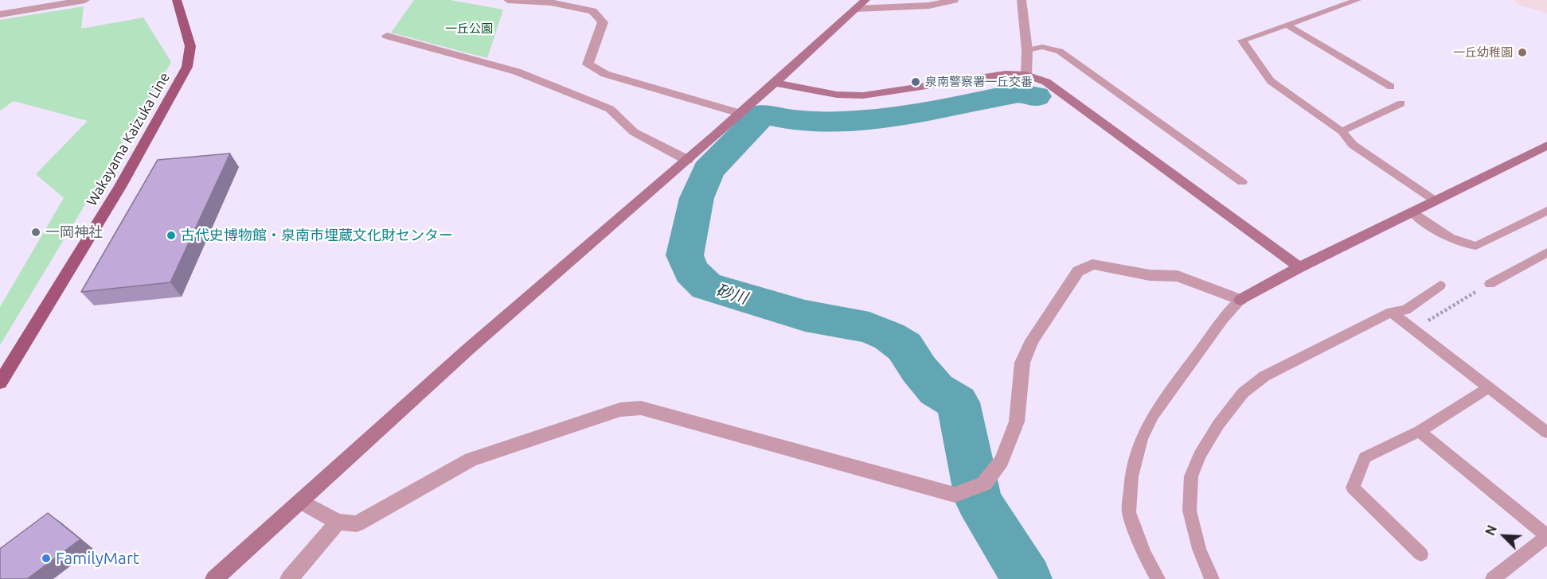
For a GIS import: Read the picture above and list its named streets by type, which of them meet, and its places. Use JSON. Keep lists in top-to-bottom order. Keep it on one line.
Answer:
{"streets":{"main road":["Wakayama Kaizuka Line"]},"water":["砂川"],"parks":["一丘公園"],"places":["一丘幼稚園","泉南警察署一丘交番","一岡神社","古代史博物館・泉南市埋蔵文化財センター","FamilyMart"],"north":"top left"}
